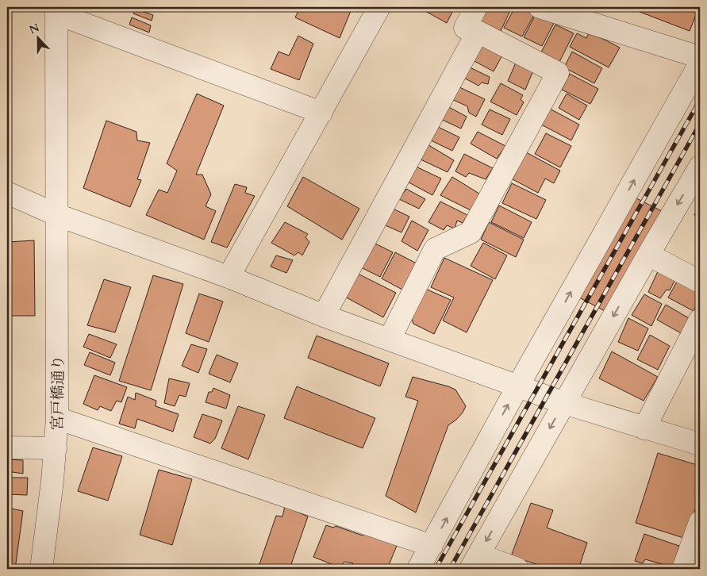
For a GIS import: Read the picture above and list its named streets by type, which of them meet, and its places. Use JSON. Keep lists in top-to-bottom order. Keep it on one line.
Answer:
{"streets":{"street":["宮戸橋通り"]},"north":"top"}
